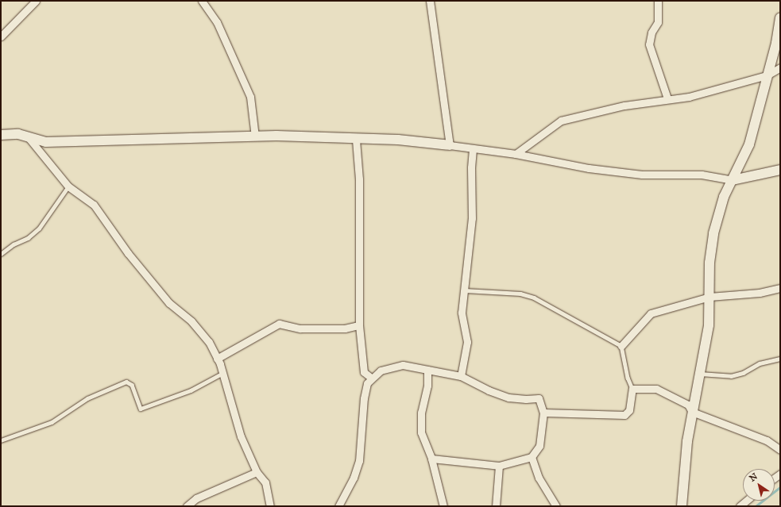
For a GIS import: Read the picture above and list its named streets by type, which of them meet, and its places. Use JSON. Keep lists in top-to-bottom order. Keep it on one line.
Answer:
{"north":"top left"}
